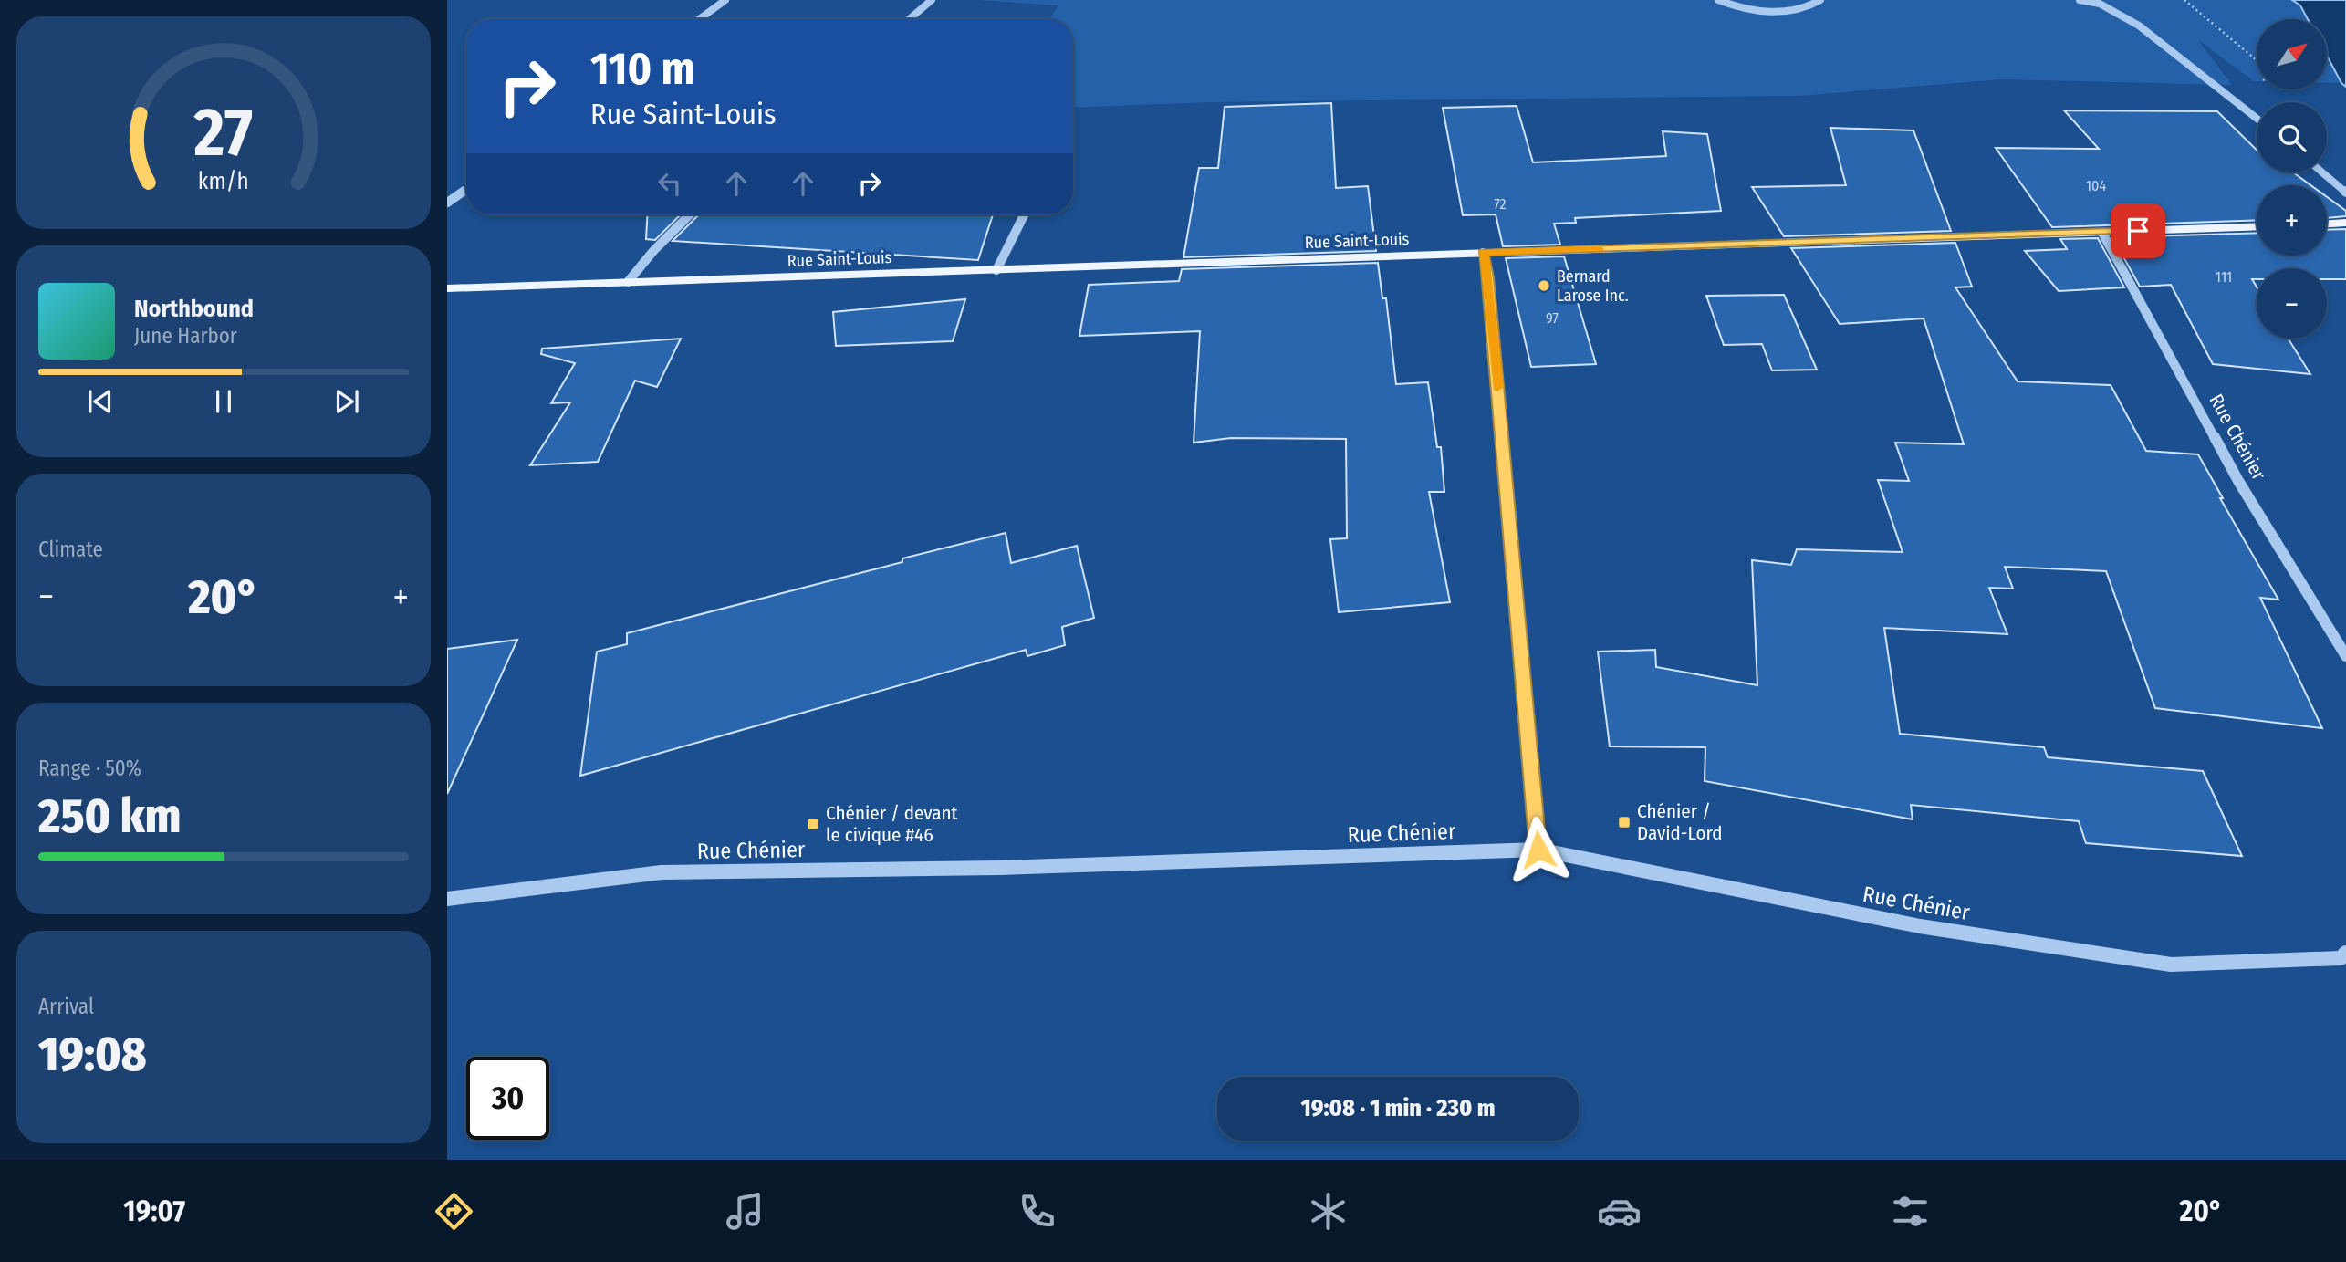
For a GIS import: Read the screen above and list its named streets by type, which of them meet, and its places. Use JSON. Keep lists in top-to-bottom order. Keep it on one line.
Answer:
{"streets":{"main road":["Rue Saint-Louis"],"street":["Rue Chénier"]},"crossings":[["Rue Saint-Louis","Rue Chénier"]],"places":{"other":["Bernard Larose Inc."],"transit":["Chénier / David-Lord","Chénier / devant le civique #46"]},"house_numbers":["104","72","111","97"],"north":"top right","page":{"map_buttons":["+","−"],"turn":["110 m","Rue Saint-Louis"],"song":["Northbound","June Harbor"],"tile":["Climate",["Range · 50%","250 km"],["Arrival","19:08"]],"heat":["−","20°","+"],"limit":"30","trip":"19:08 · 1 min · 230 m","tabs":["19:07","20°"],"gauge":["27","km/h"]}}
